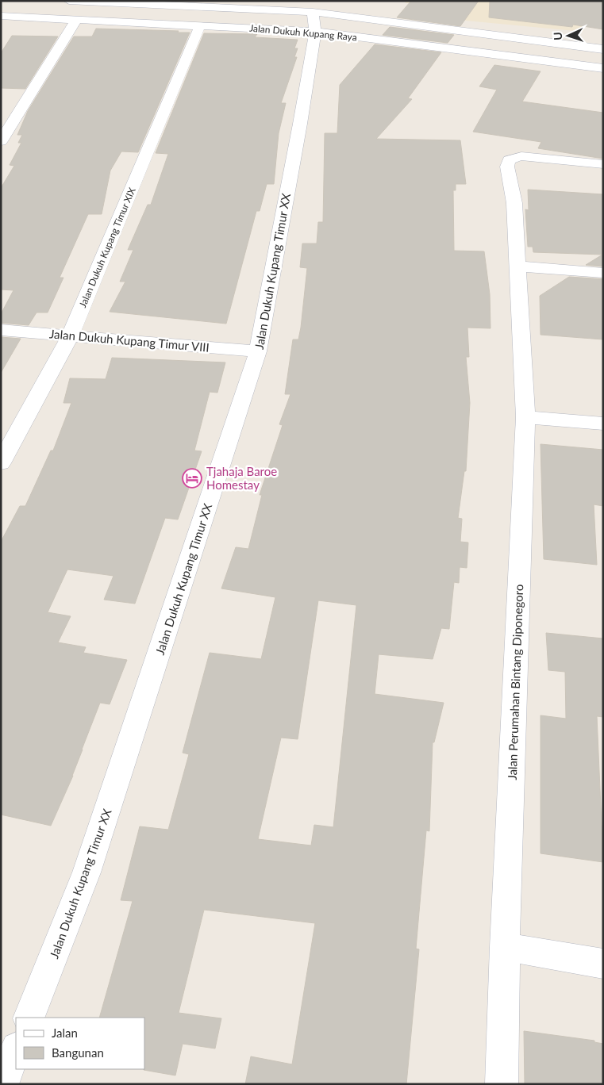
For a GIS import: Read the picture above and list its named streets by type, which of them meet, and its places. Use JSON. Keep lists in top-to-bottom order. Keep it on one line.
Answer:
{"streets":{"street":["Jalan Dukuh Kupang Raya","Jalan Dukuh Kupang Timur XIX","Jalan Dukuh Kupang Timur XX","Jalan Dukuh Kupang Timur VIII","Jalan Perumahan Bintang Diponegoro"]},"crossings":[["Jalan Dukuh Kupang Raya","Jalan Dukuh Kupang Timur XIX"],["Jalan Dukuh Kupang Raya","Jalan Dukuh Kupang Timur XX"],["Jalan Dukuh Kupang Timur XIX","Jalan Dukuh Kupang Timur VIII"],["Jalan Dukuh Kupang Timur XX","Jalan Dukuh Kupang Timur VIII"]],"places":{"hotel":["Tjahaja Baroe Homestay"]},"legend":["Jalan","Bangunan"],"north":"left"}
